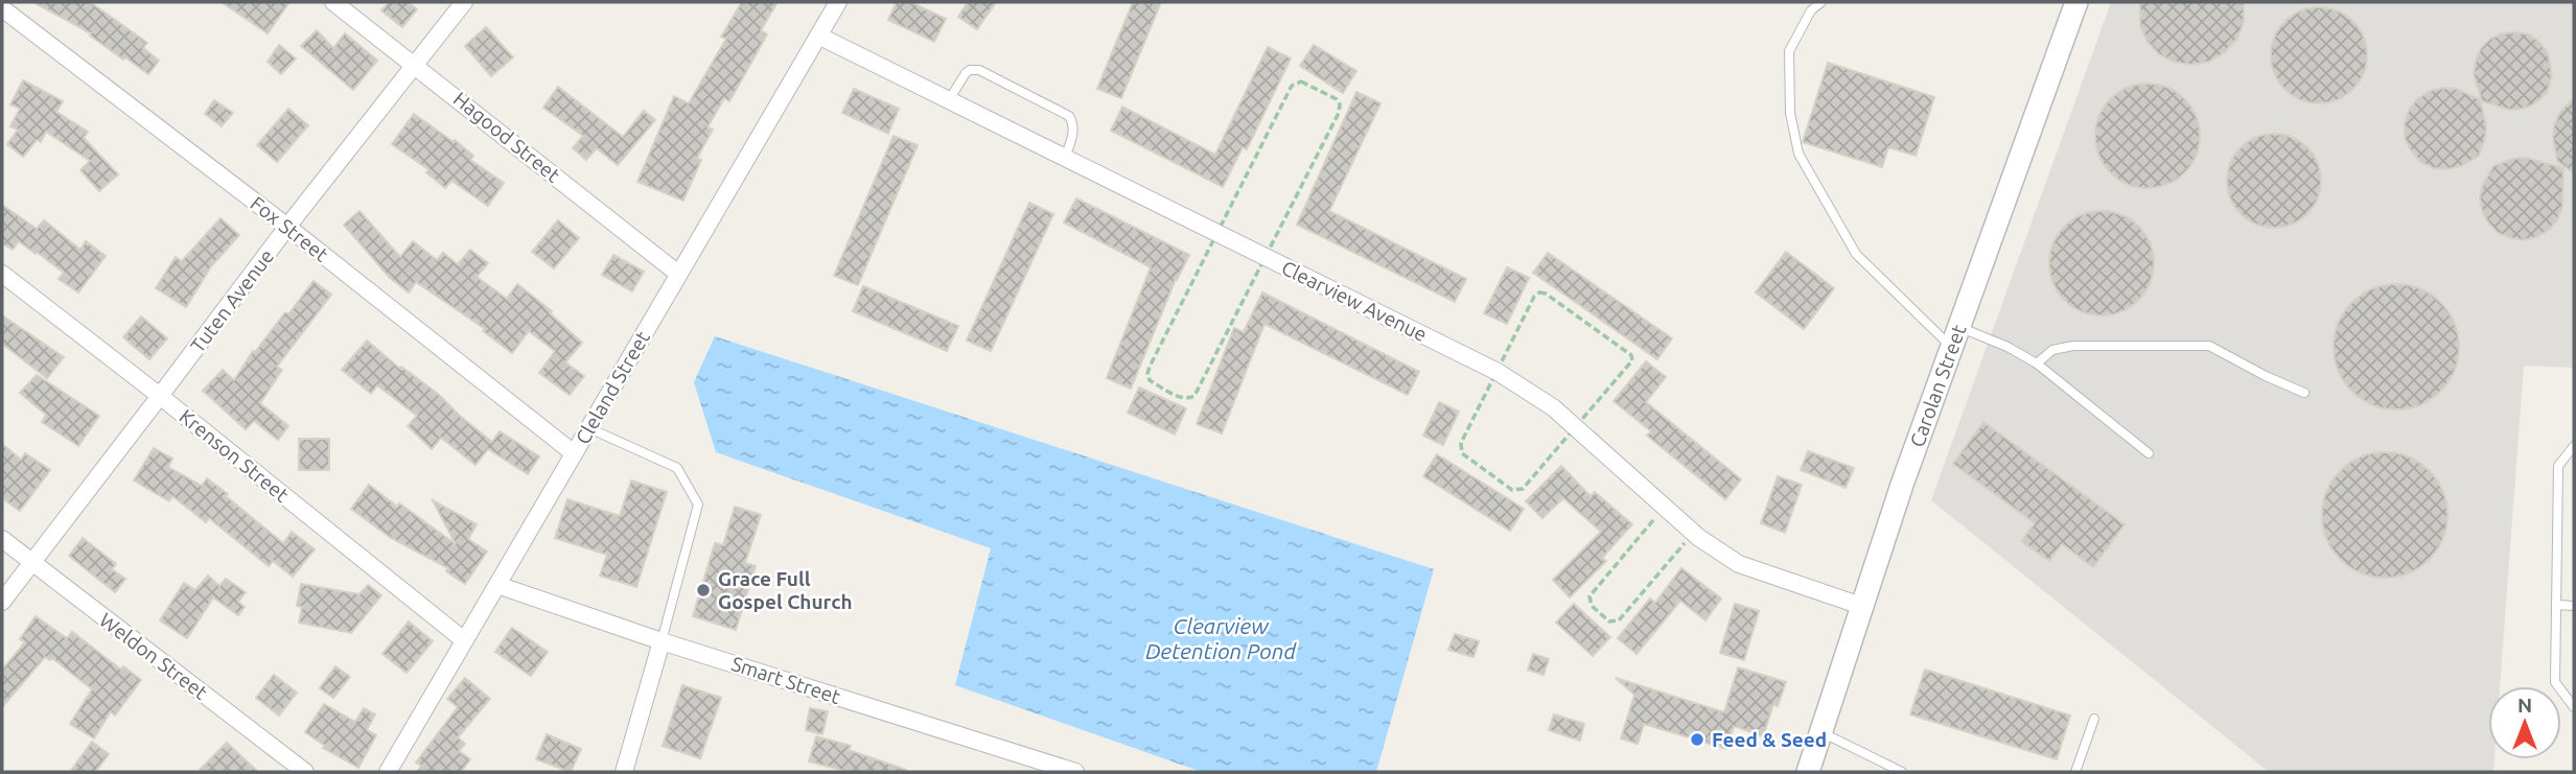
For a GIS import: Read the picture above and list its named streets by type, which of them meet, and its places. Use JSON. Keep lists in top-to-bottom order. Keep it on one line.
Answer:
{"streets":{"street":["Hagood Street","Fox Street","Tuten Avenue","Clearview Avenue","Carolan Street","Cleland Street","Krenson Street","Weldon Street","Smart Street"]},"crossings":[["Hagood Street","Tuten Avenue"],["Hagood Street","Cleland Street"],["Fox Street","Tuten Avenue"],["Fox Street","Cleland Street"],["Tuten Avenue","Krenson Street"],["Tuten Avenue","Weldon Street"],["Clearview Avenue","Carolan Street"],["Clearview Avenue","Cleland Street"],["Cleland Street","Krenson Street"],["Cleland Street","Smart Street"]],"water":["Clearview Detention Pond"],"places":["Grace Full Gospel Church","Feed & Seed"],"north":"top"}
